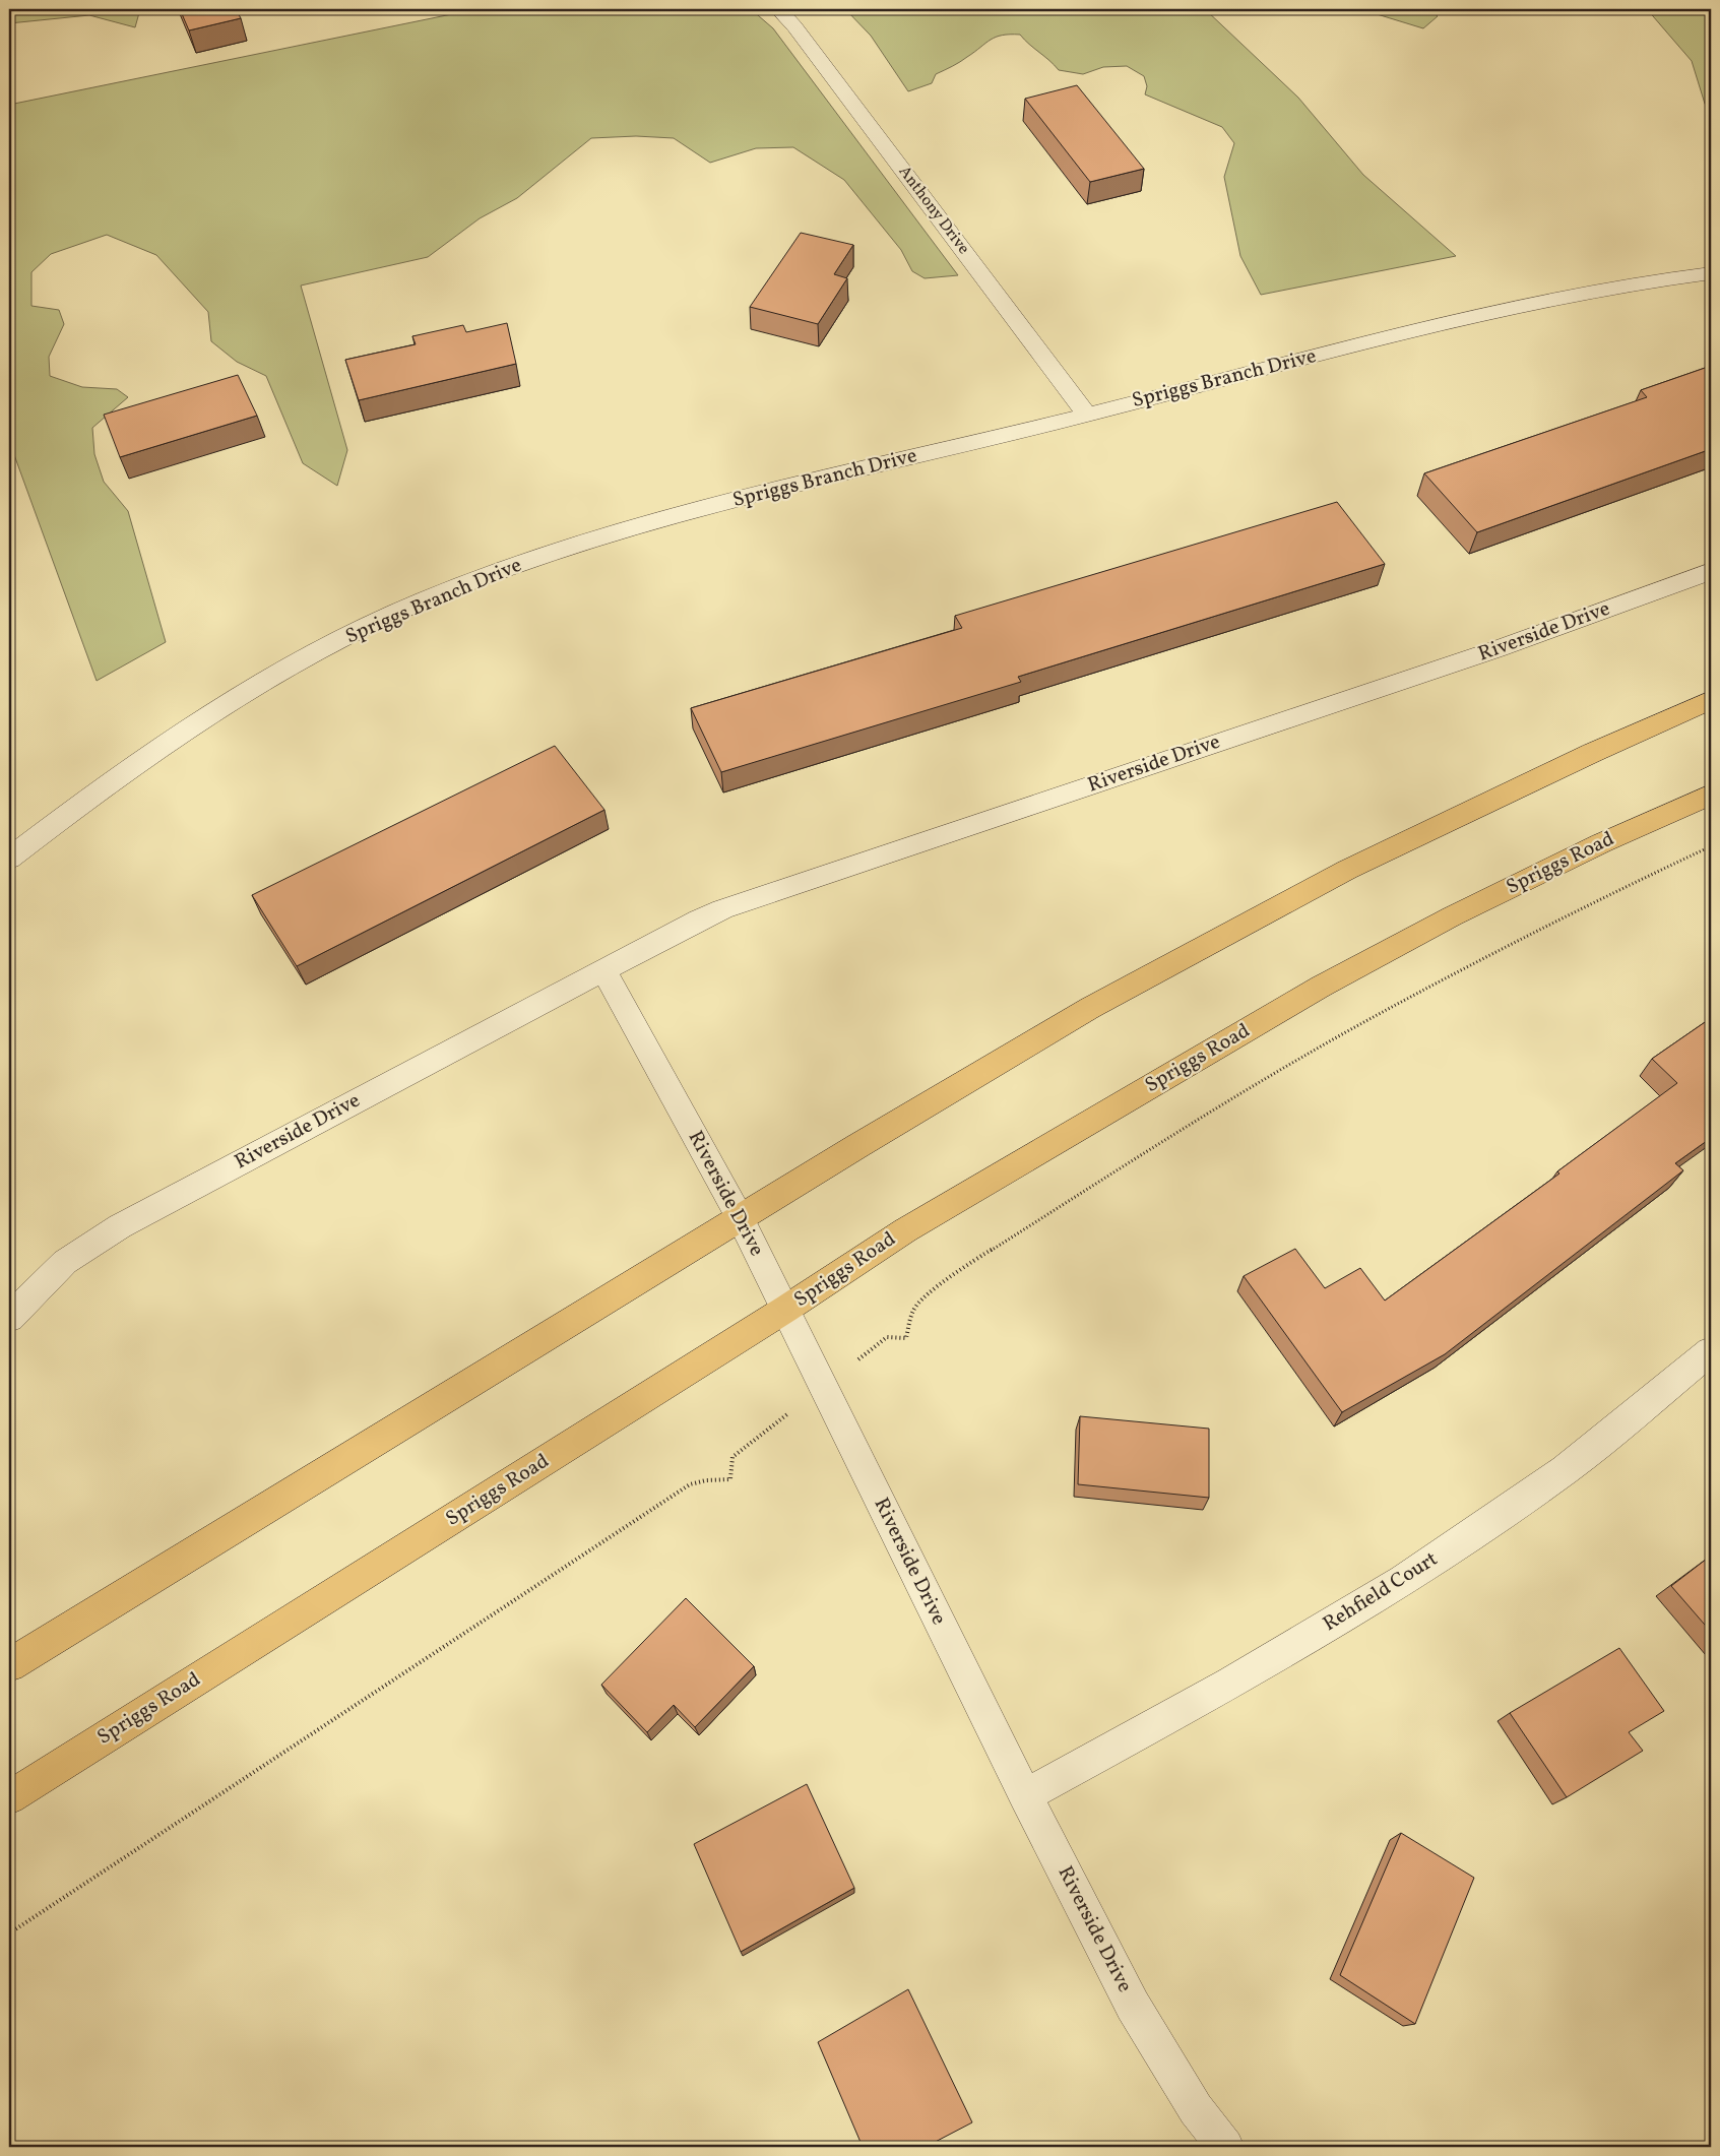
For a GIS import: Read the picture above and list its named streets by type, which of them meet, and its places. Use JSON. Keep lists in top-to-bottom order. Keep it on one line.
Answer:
{"streets":{"main road":["Spriggs Road"],"street":["Anthony Drive","Spriggs Branch Drive","Riverside Drive","Rehfield Court"]},"crossings":[["Anthony Drive","Spriggs Branch Drive"],["Riverside Drive","Spriggs Road"],["Riverside Drive","Rehfield Court"]]}
